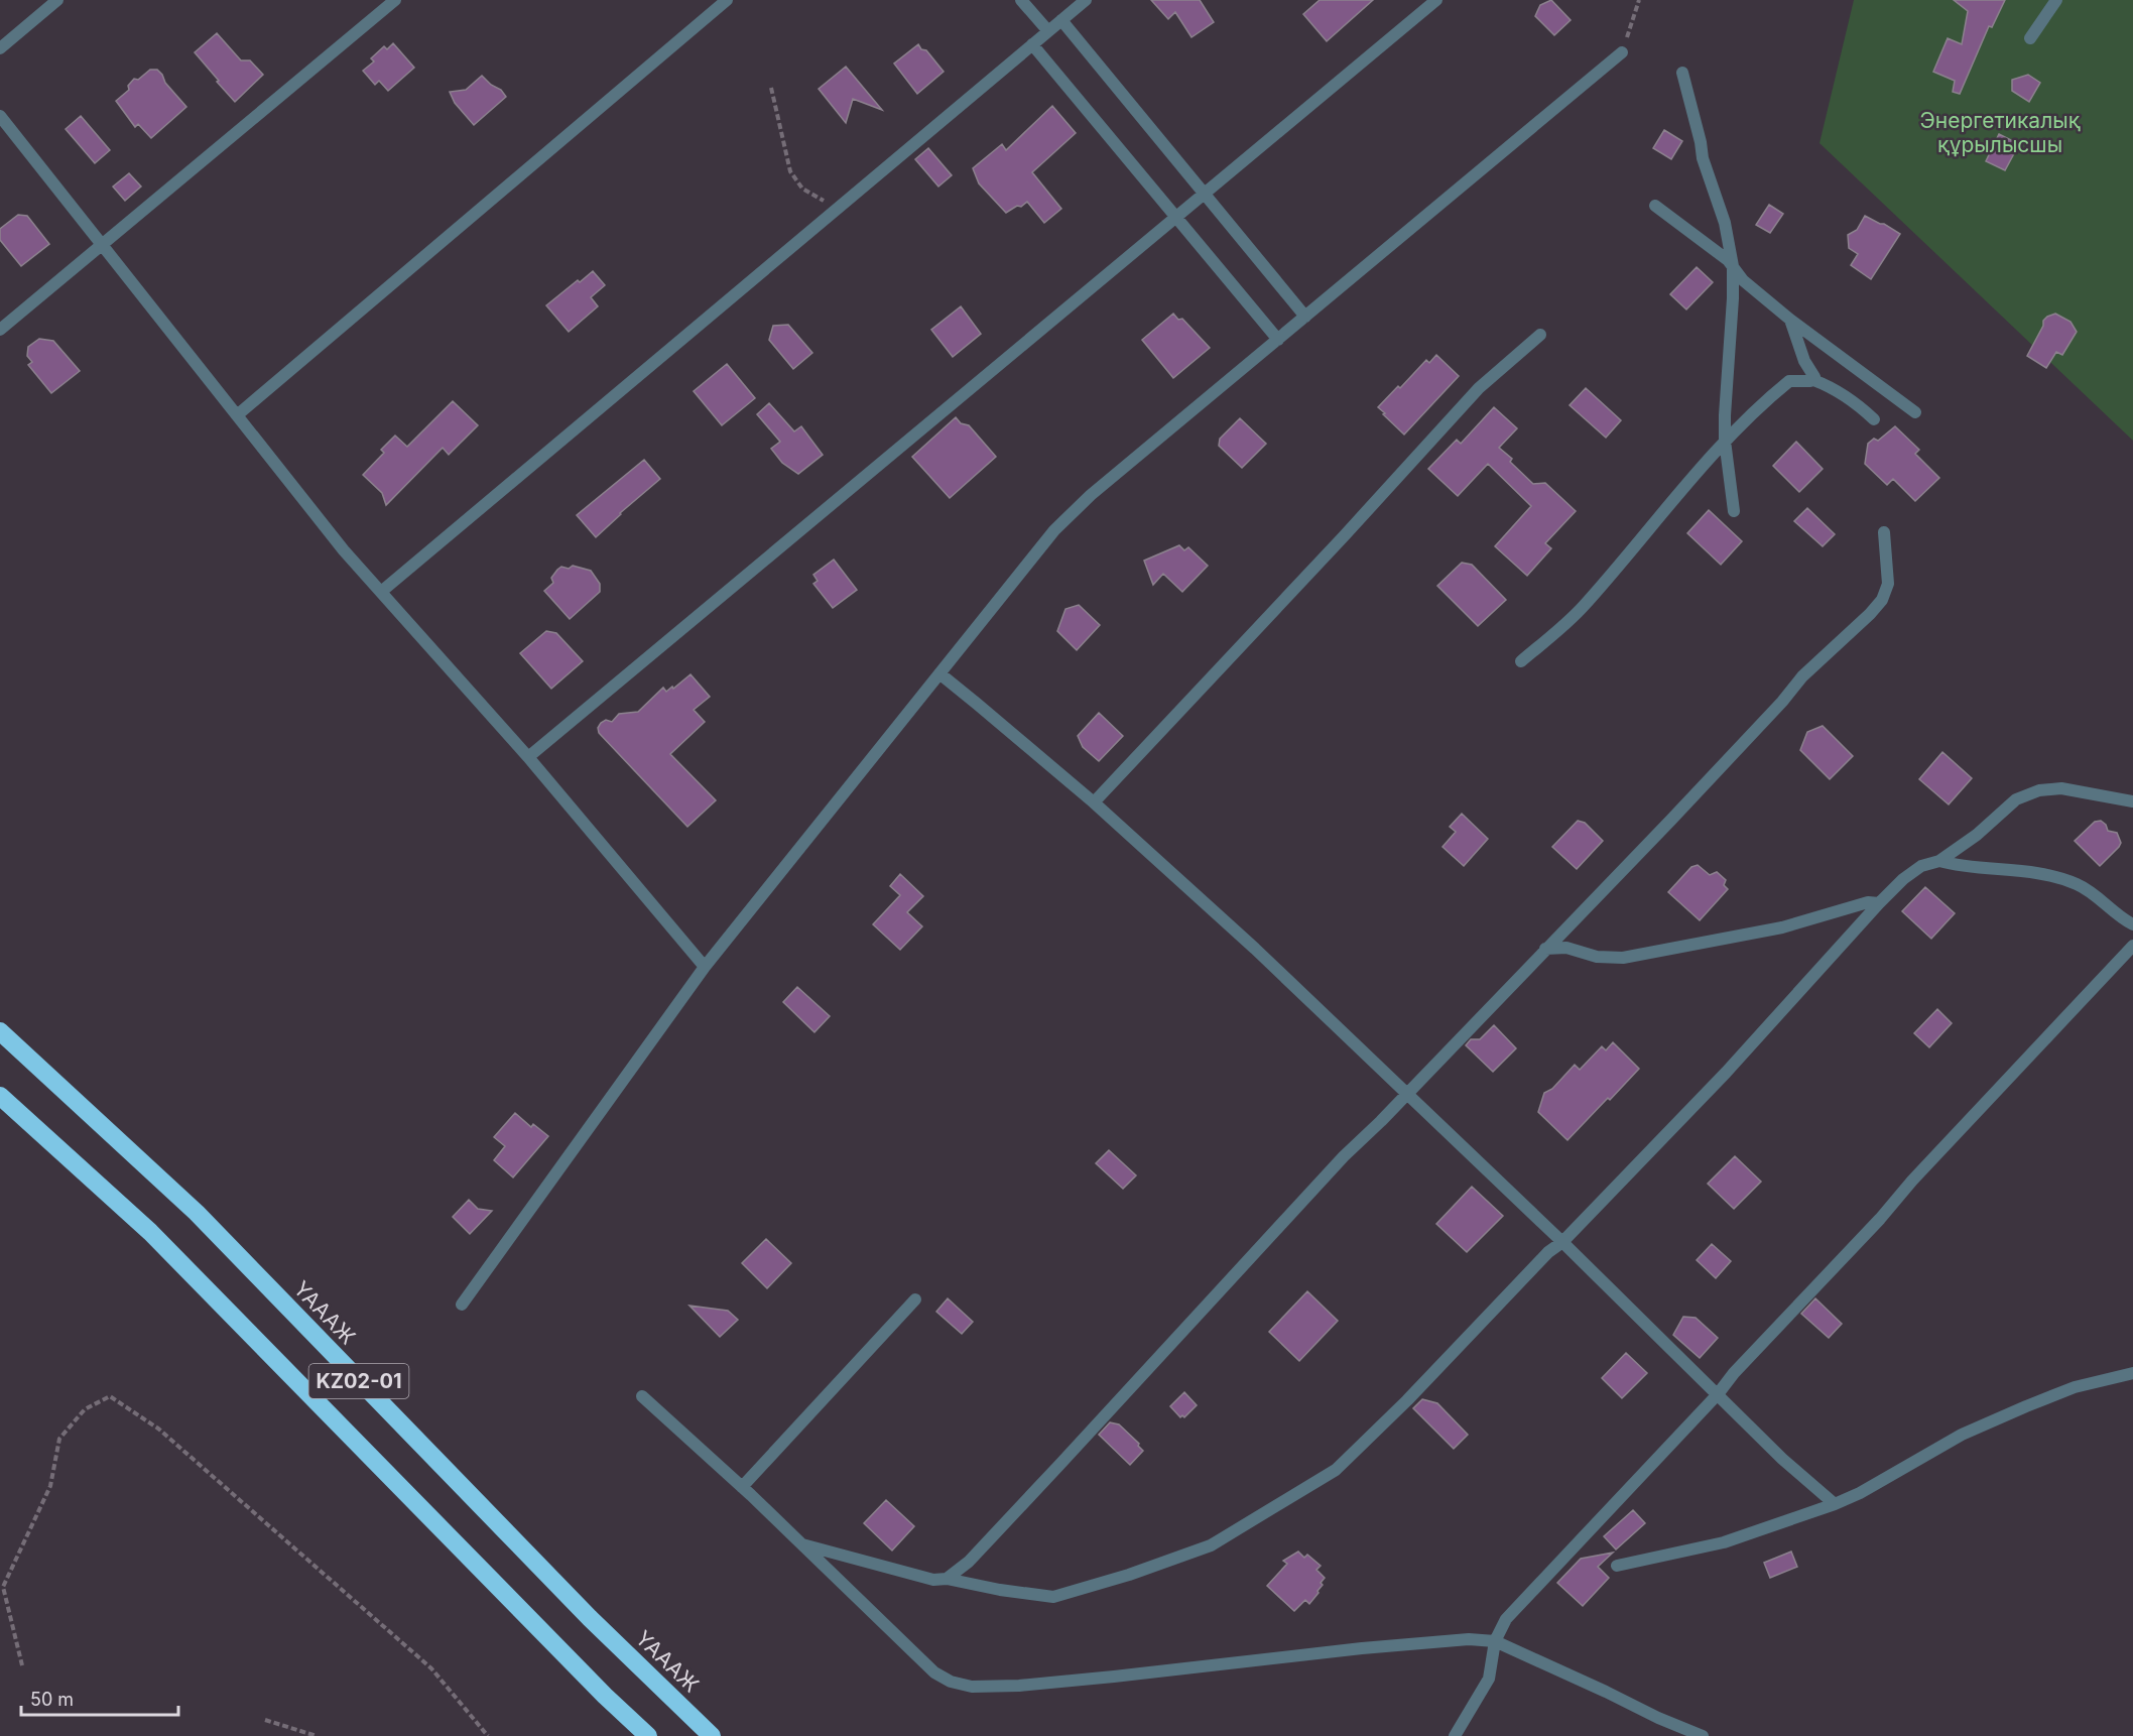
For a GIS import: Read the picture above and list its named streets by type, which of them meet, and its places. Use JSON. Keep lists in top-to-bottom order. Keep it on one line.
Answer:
{"streets":{"highway":["ҮАААЖ","KZ02-01"]},"parks":["Энергетикалық құрылысшы"],"scale_bar":"50 m"}
